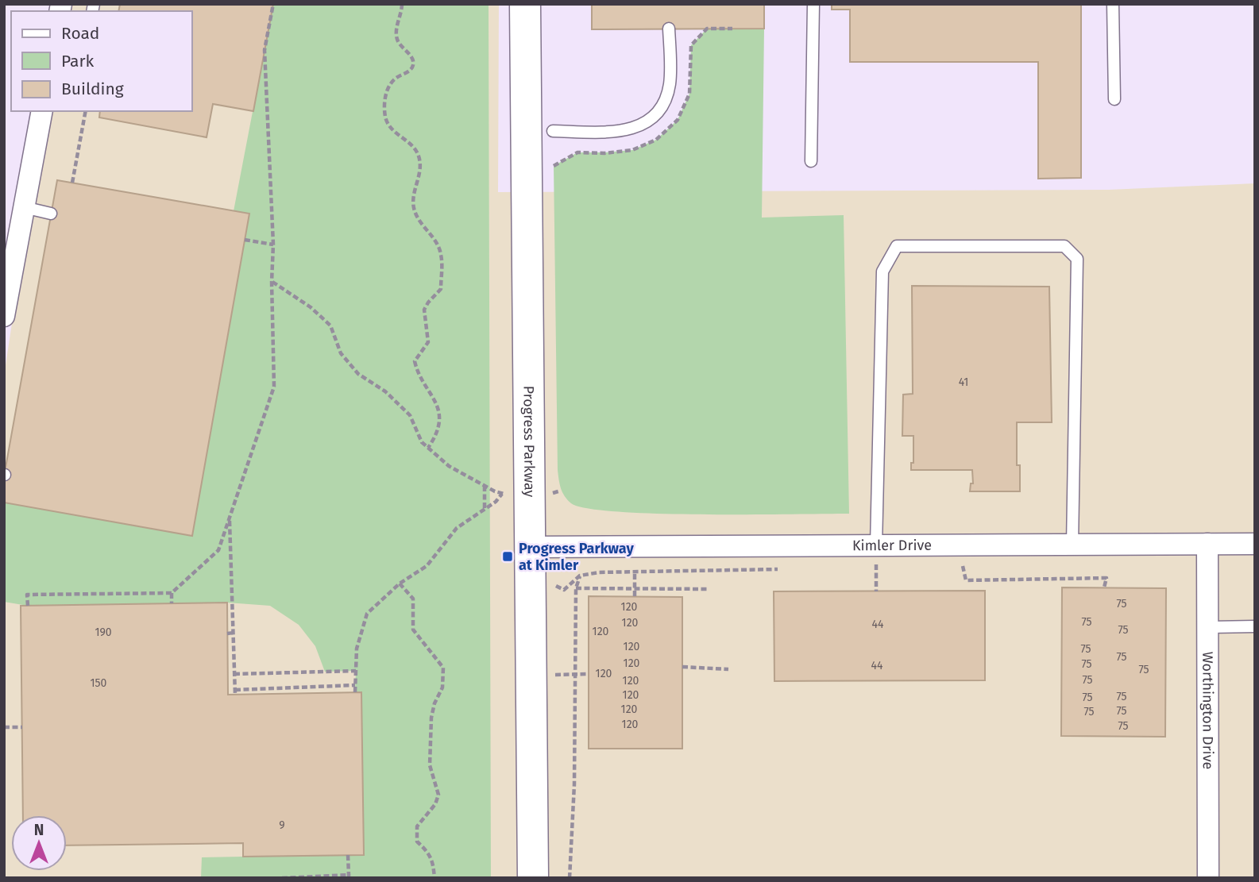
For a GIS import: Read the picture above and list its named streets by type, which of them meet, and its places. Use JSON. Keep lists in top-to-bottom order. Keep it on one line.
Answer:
{"streets":{"street":["Progress Parkway","Kimler Drive","Worthington Drive"]},"crossings":[["Progress Parkway","Kimler Drive"],["Kimler Drive","Worthington Drive"]],"places":{"transit":["Progress Parkway at Kimler"]},"house_numbers":["41","75","120","75","120","44","75","120","190","120","75","75","120","75","44","75","120","75","120","150","120","75","75","120","75","75","120","75","9"],"legend":["Road","Park","Building"],"north":"top"}
